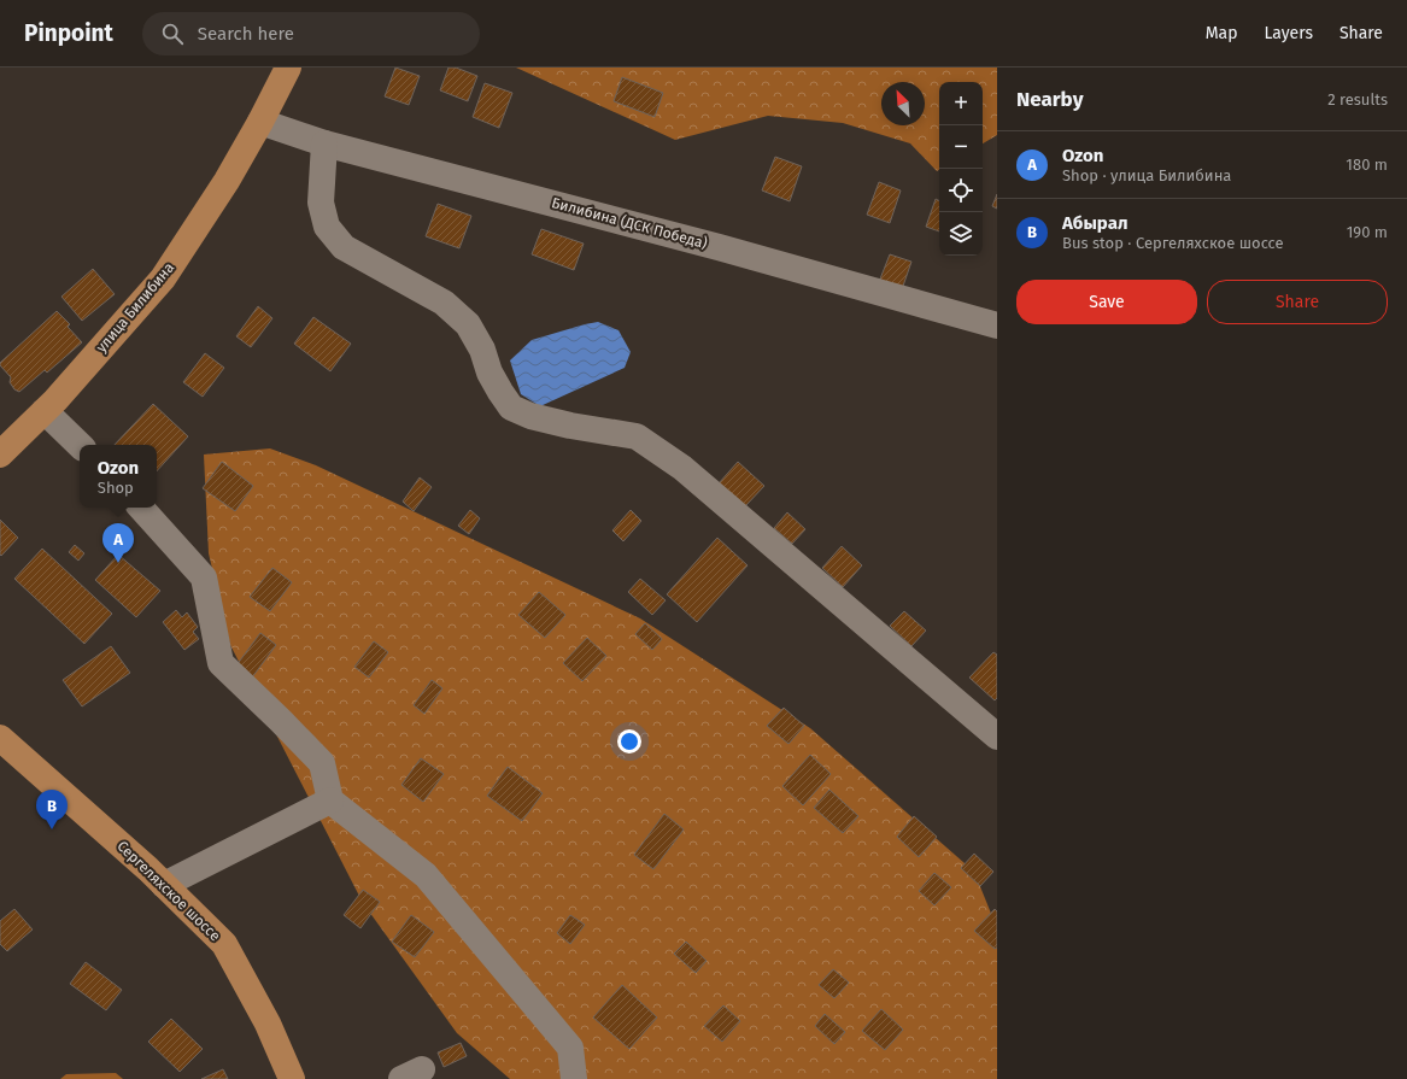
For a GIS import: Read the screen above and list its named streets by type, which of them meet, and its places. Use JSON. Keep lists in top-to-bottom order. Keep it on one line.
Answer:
{"streets":{"main road":["улица Билибина","Сергеляхское шоссе"],"street":["Билибина (ДСК Победа)"]},"crossings":[["Билибина (ДСК Победа)","улица Билибина"]],"north":"top left","page":{"header":"Pinpoint","search":"Search here","nav":["Map","Layers","Share"],"heading":["Nearby","2 results"],"map_buttons":["+","−"],"list":[{"mark":"A","name":"Ozon","note":"Shop · улица Билибина","value":"180 m"},{"mark":"B","name":"Абырал","note":"Bus stop · Сергеляхское шоссе","value":"190 m"}],"buttons":["Save","Share"],"popup":["Ozon","Shop"],"pins":["A","B"]}}
